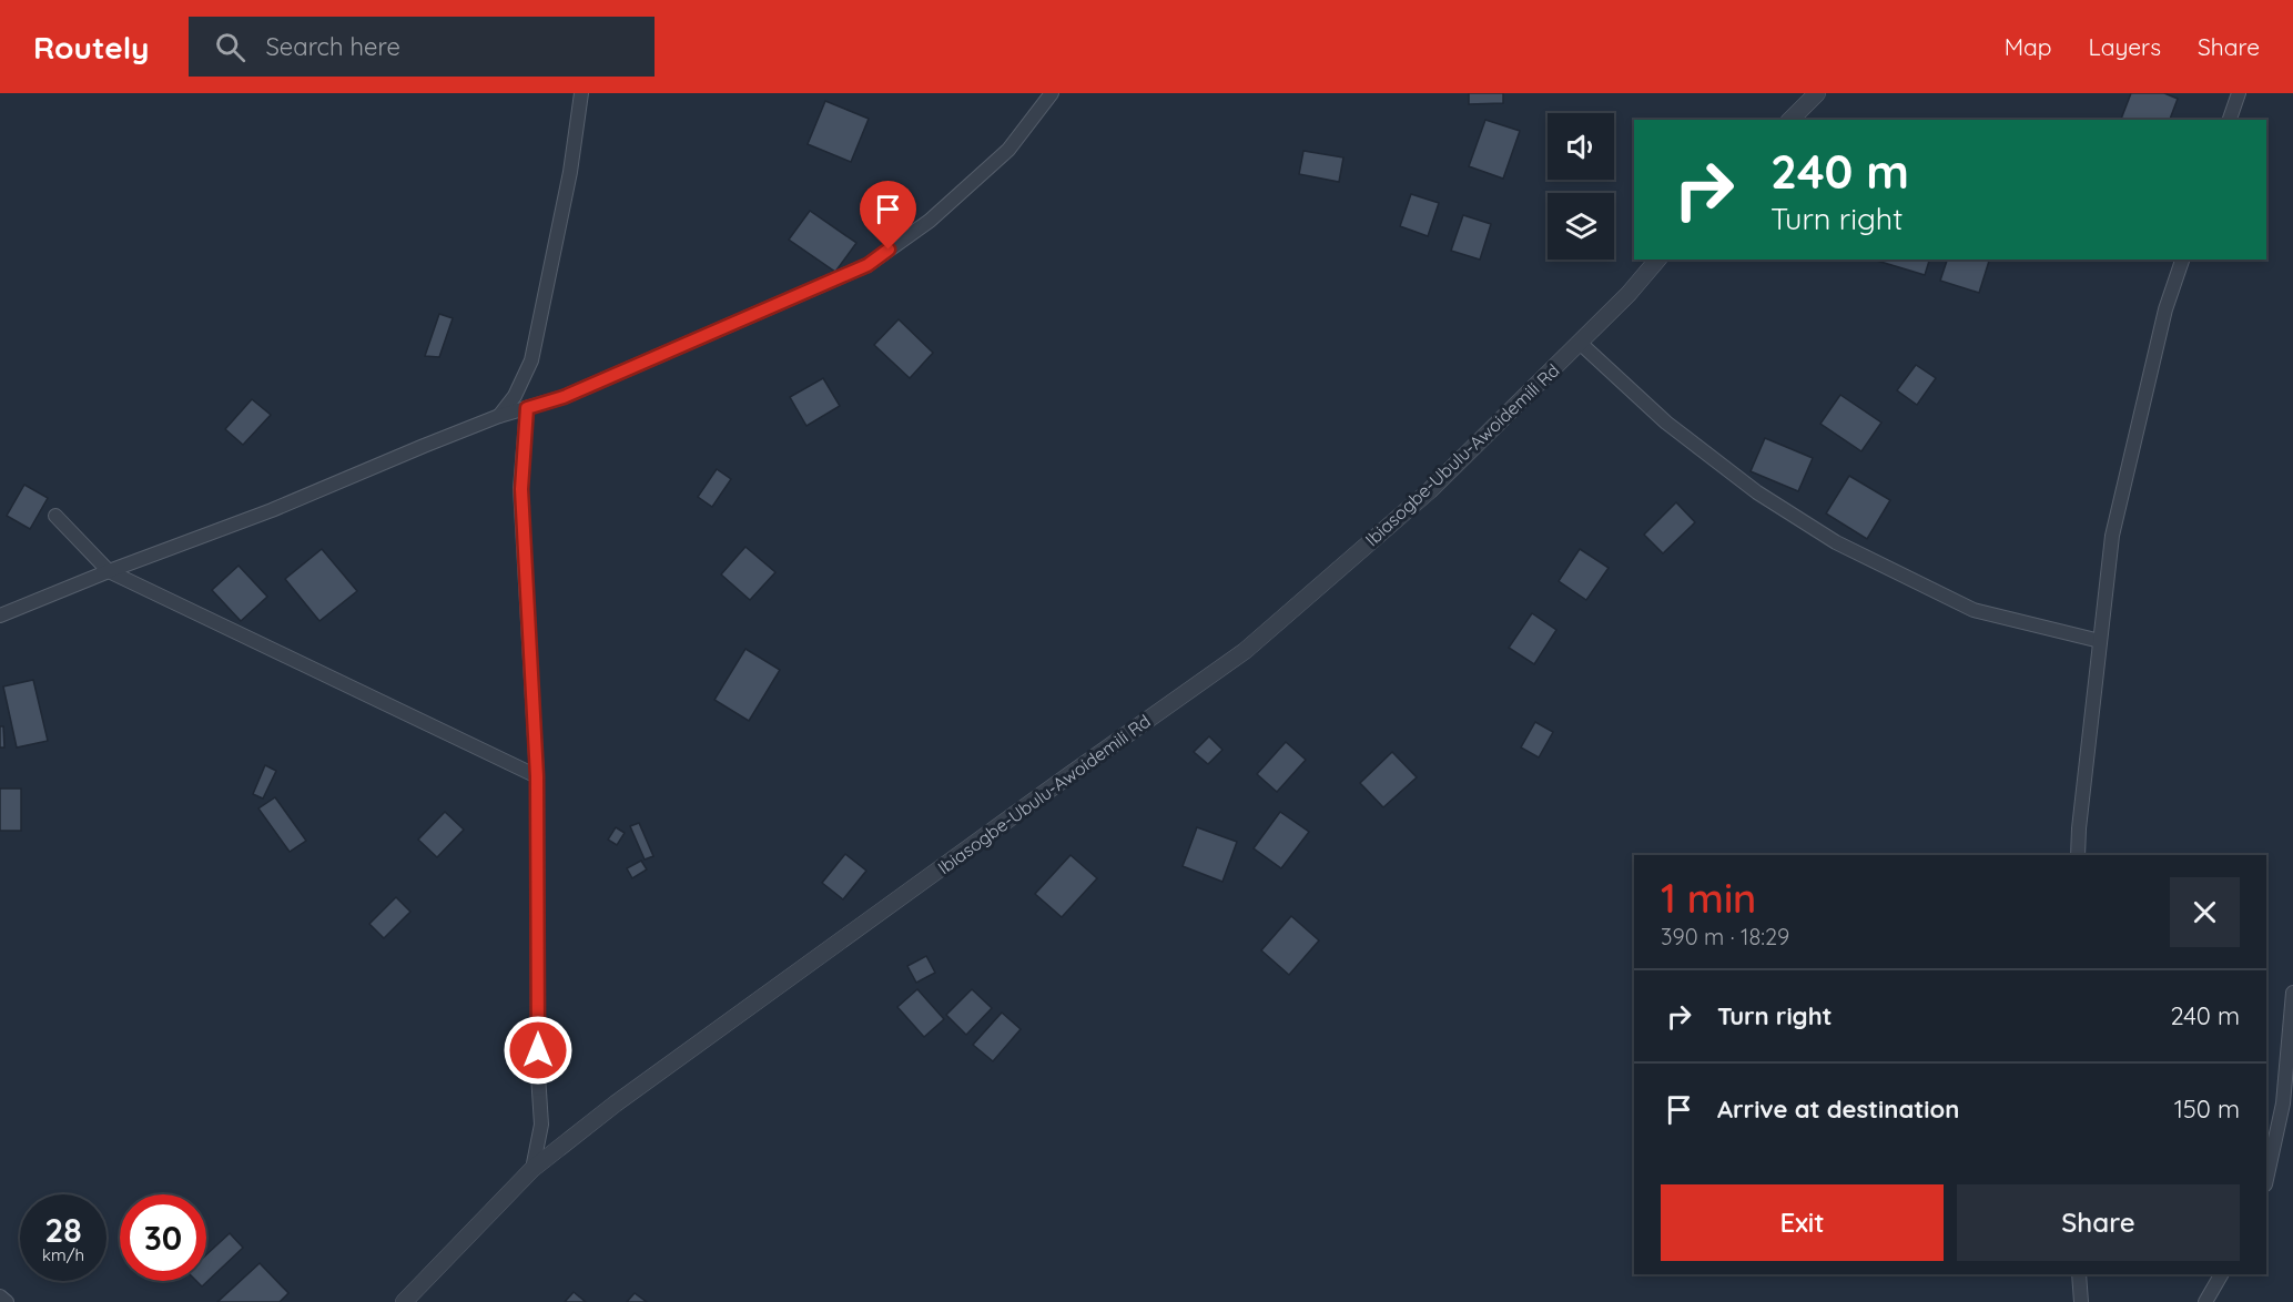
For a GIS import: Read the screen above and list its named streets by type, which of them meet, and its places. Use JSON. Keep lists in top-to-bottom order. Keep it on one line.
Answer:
{"streets":{"street":["Ibiasogbe-Ubulu-Awoidemili Rd"]},"page":{"header":"Routely","search":"Search here","nav":["Map","Layers","Share"],"turn":["240 m","Turn right"],"heading":["1 min","390 m · 18:29"],"list":[{"name":"Turn right","value":"240 m"},{"name":"Arrive at destination","value":"150 m"}],"buttons":["Exit","Share"],"speed":"28 km/h","limit":"30"}}
